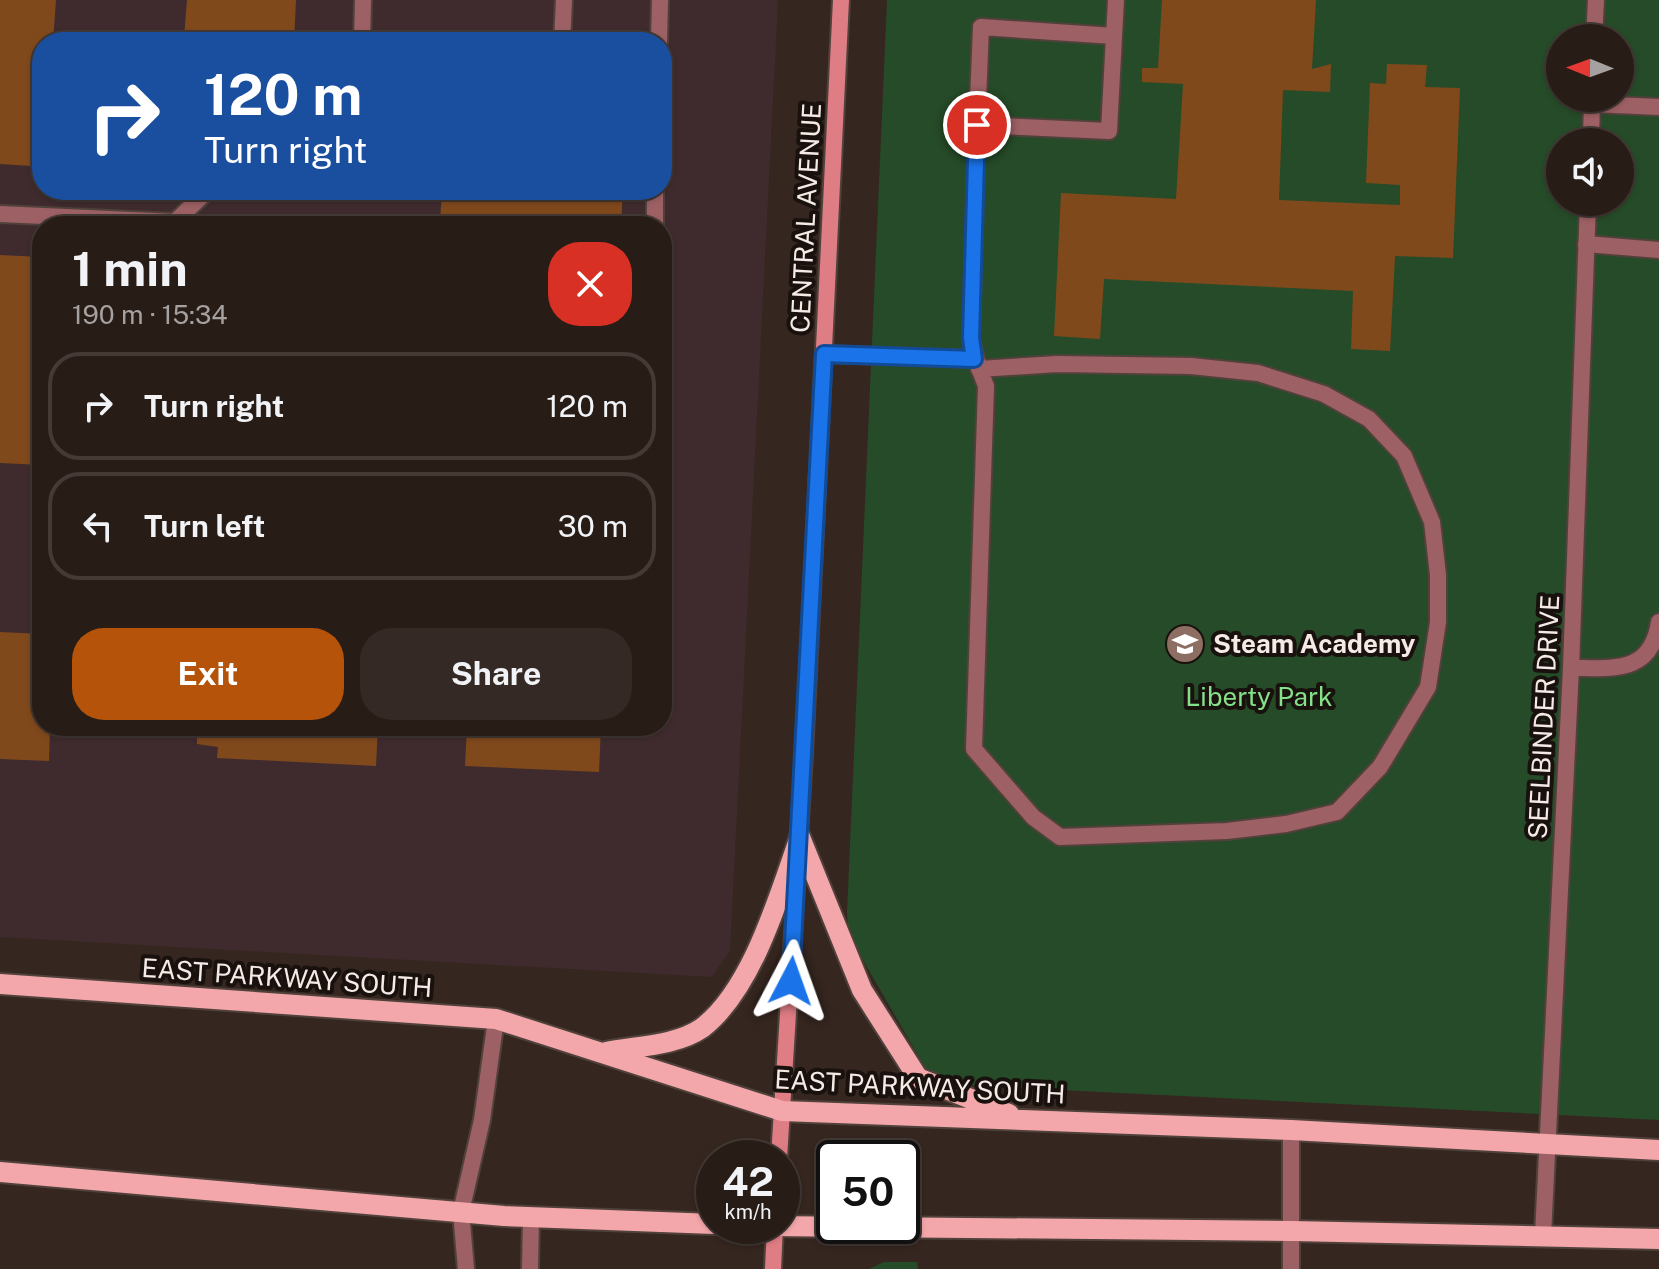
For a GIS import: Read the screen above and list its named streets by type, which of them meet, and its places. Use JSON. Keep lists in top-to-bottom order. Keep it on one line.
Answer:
{"streets":{"main road":["CENTRAL AVENUE","EAST PARKWAY SOUTH"],"street":["SEELBINDER DRIVE"]},"crossings":[["CENTRAL AVENUE","EAST PARKWAY SOUTH"],["SEELBINDER DRIVE","EAST PARKWAY SOUTH"]],"parks":["Liberty Park"],"places":{"school or university":["Steam Academy"]},"north":"left","page":{"turn":["120 m","Turn right"],"heading":["1 min","190 m · 15:34"],"list":[{"name":"Turn right","value":"120 m"},{"name":"Turn left","value":"30 m"}],"buttons":["Exit","Share"],"speed":"42 km/h","limit":"50"}}
